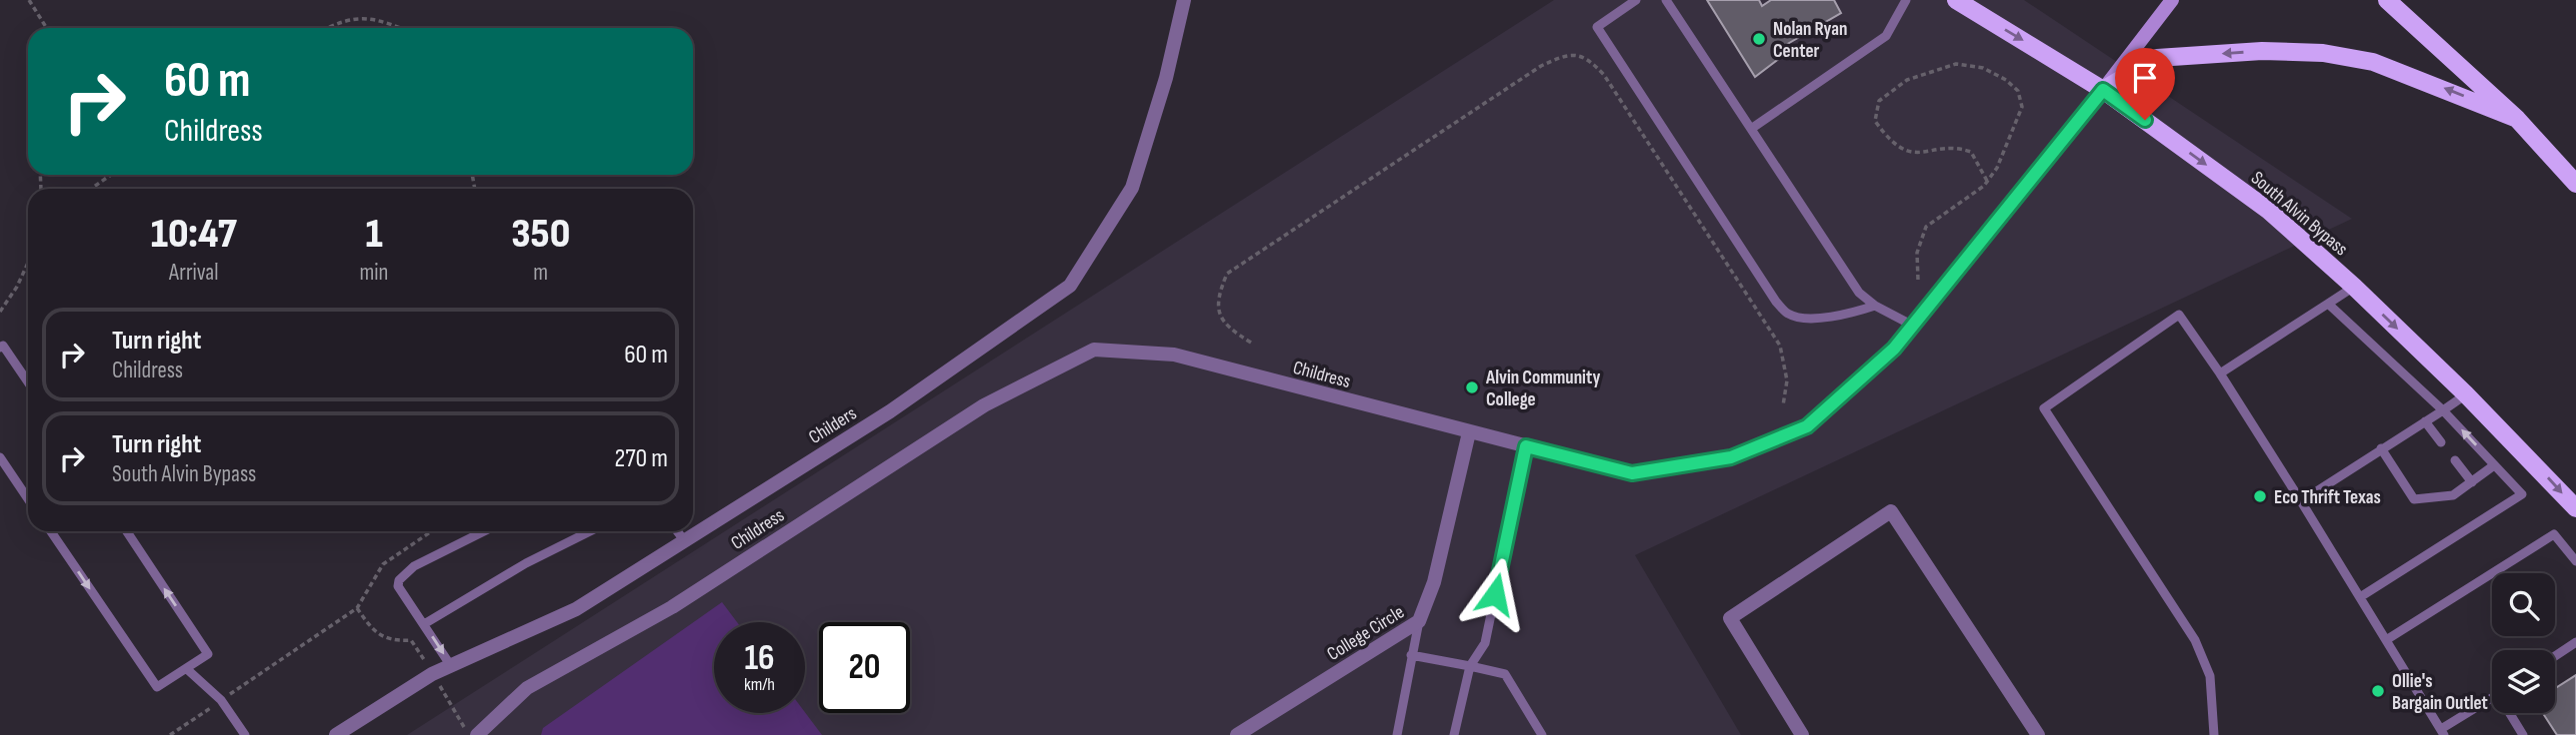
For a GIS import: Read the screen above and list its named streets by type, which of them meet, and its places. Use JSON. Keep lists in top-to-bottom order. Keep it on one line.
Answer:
{"streets":{"main road":["South Alvin Bypass"],"street":["Childress","Childers","College Circle"]},"crossings":[["South Alvin Bypass","Childress"],["Childress","College Circle"]],"one_way":["South Alvin Bypass"],"places":["Nolan Ryan Center","Alvin Community College","Eco Thrift Texas","Ollie's Bargain Outlet"],"page":{"turn":["60 m","Childress"],"eta":["10:47","Arrival","1","min","350","m"],"list":[{"name":"Turn right","note":"Childress","value":"60 m"},{"name":"Turn right","note":"South Alvin Bypass","value":"270 m"}],"speed":"16 km/h","limit":"20"}}
